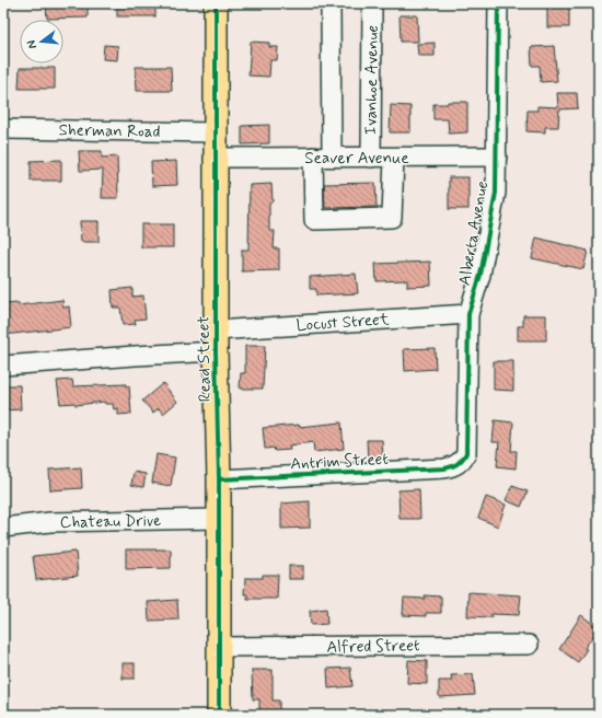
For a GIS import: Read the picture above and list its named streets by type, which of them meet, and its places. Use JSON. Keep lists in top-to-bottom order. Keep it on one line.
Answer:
{"streets":{"main road":["Read Street"],"street":["Ivanhoe Avenue","Sherman Road","Seaver Avenue","Alberta Avenue","Locust Street","Antrim Street","Chateau Drive","Alfred Street"]},"crossings":[["Ivanhoe Avenue","Seaver Avenue"],["Sherman Road","Read Street"],["Seaver Avenue","Alberta Avenue"],["Seaver Avenue","Read Street"],["Alberta Avenue","Locust Street"],["Alberta Avenue","Antrim Street"],["Locust Street","Read Street"],["Read Street","Antrim Street"],["Read Street","Chateau Drive"],["Read Street","Alfred Street"]],"north":"left"}
